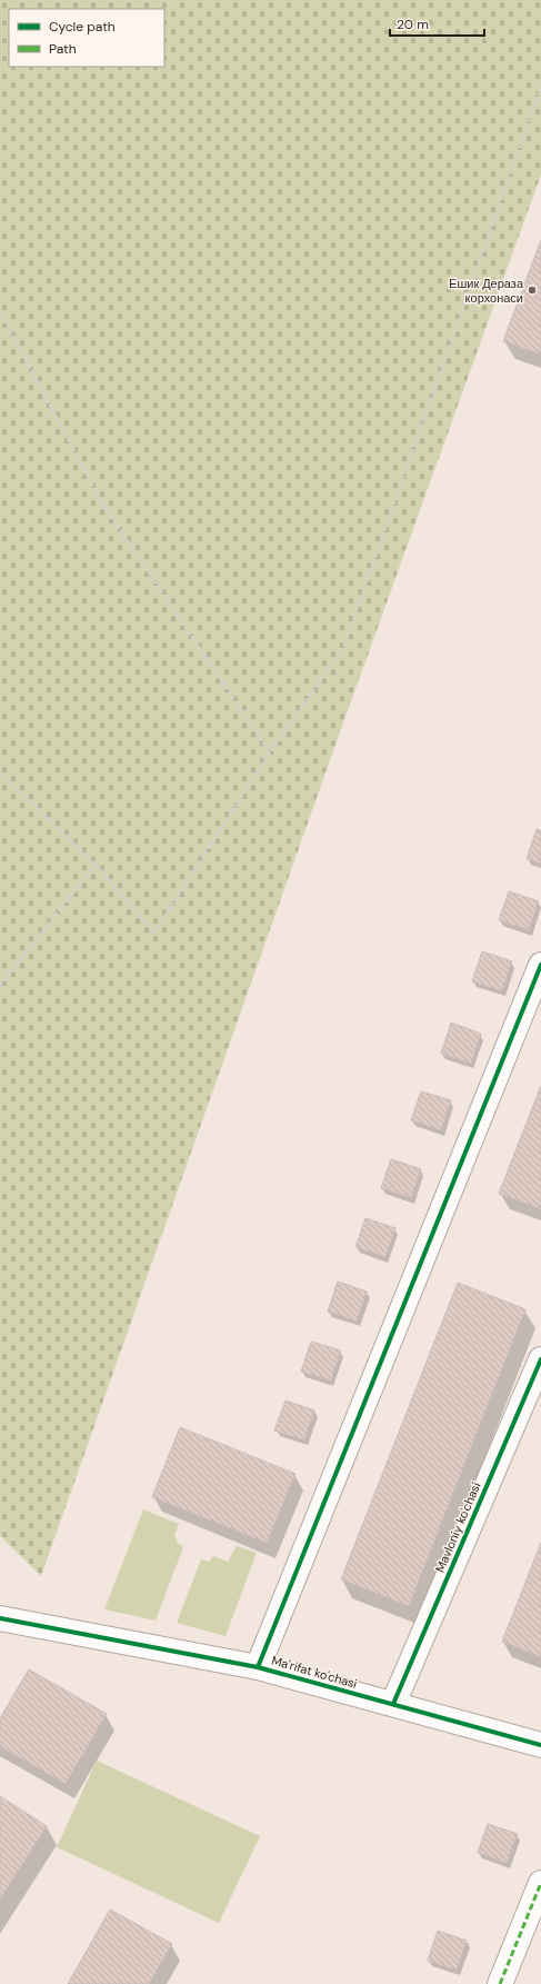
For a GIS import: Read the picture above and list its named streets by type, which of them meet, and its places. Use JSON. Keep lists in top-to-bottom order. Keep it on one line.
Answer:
{"streets":{"street":["Mavloniy ko'chasi","Ma'rifat ko'chasi"]},"crossings":[["Mavloniy ko'chasi","Ma'rifat ko'chasi"]],"places":["Ешик Дераза корхонаси"],"legend":["Cycle path","Path"],"scale_bar":"20 m"}
